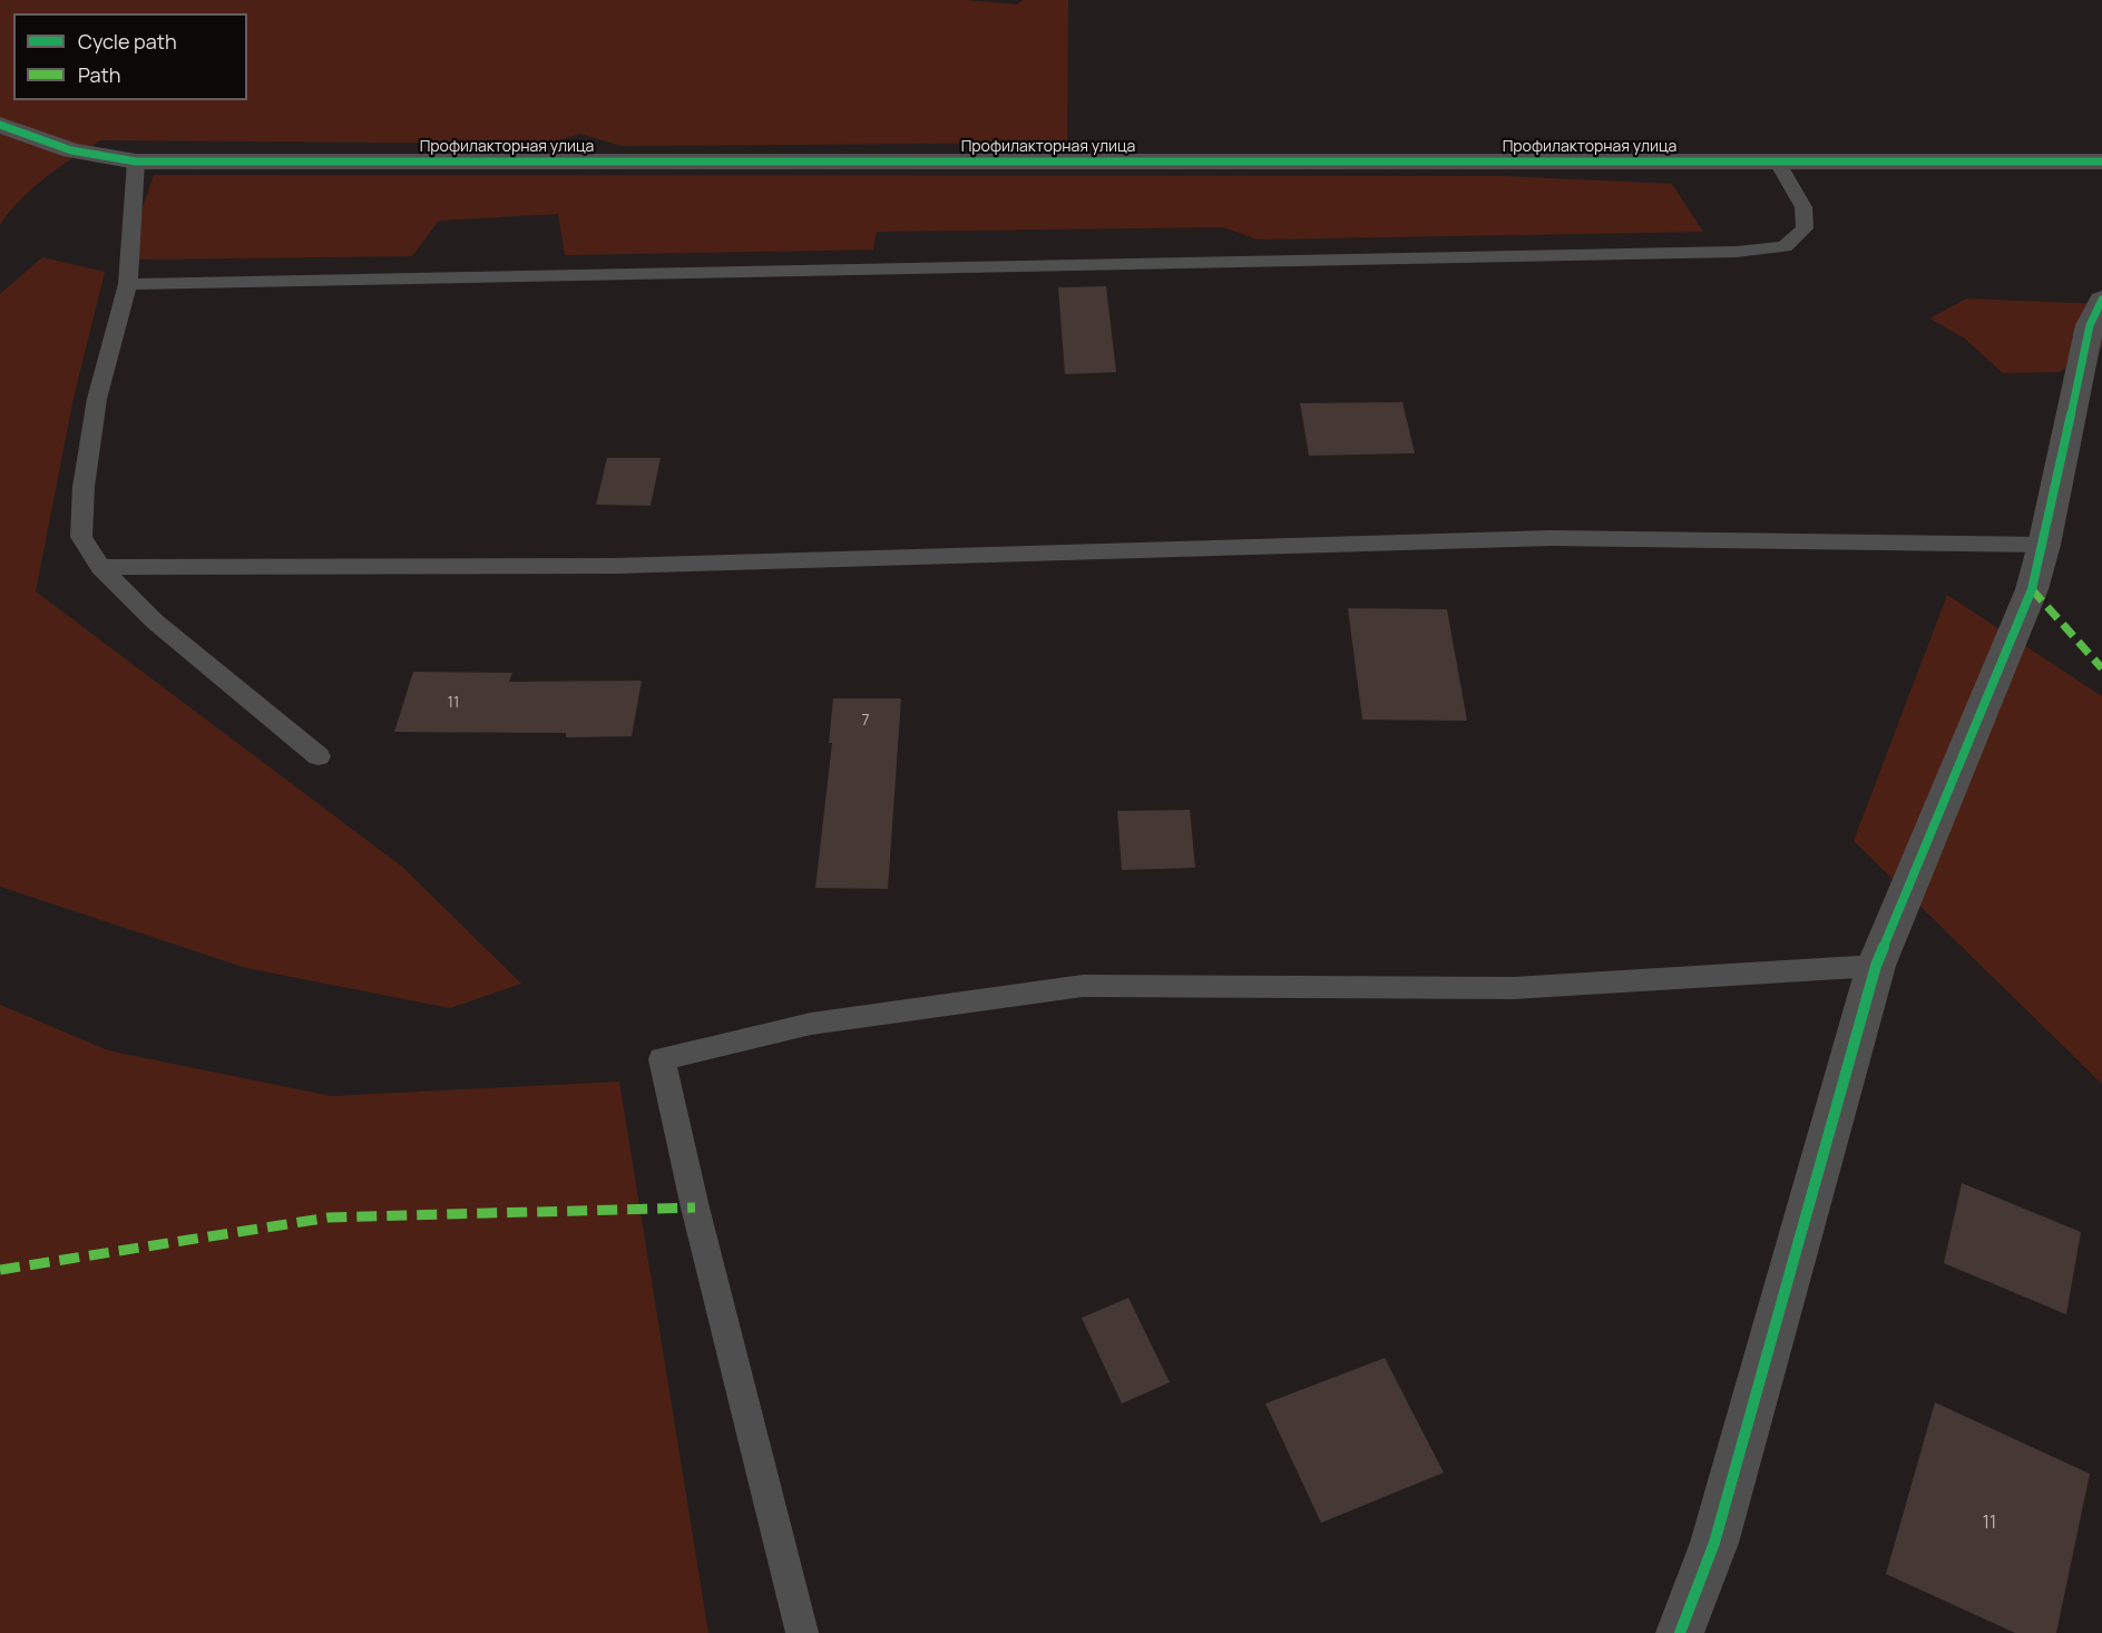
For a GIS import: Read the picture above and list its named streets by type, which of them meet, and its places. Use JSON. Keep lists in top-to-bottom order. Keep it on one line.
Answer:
{"streets":{"street":["Профилакторная улица"]},"house_numbers":["11","7","11"],"legend":["Cycle path","Path"]}
